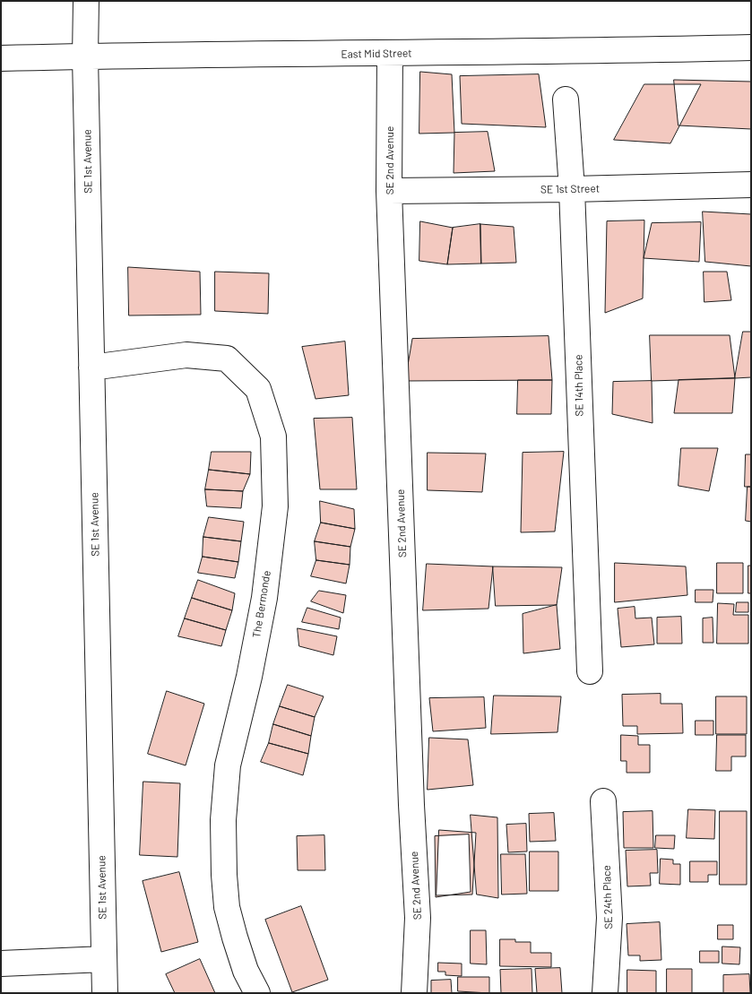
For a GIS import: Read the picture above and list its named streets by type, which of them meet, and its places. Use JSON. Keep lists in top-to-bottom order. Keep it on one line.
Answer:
{"streets":{"street":["East Mid Street","SE 2nd Avenue","SE 1st Avenue","SE 1st Street","SE 14th Place","The Bermonde","SE 24th Place"]},"crossings":[["East Mid Street","SE 2nd Avenue"],["East Mid Street","SE 1st Avenue"],["SE 2nd Avenue","SE 1st Street"],["SE 1st Avenue","The Bermonde"],["SE 1st Street","SE 14th Place"]]}
